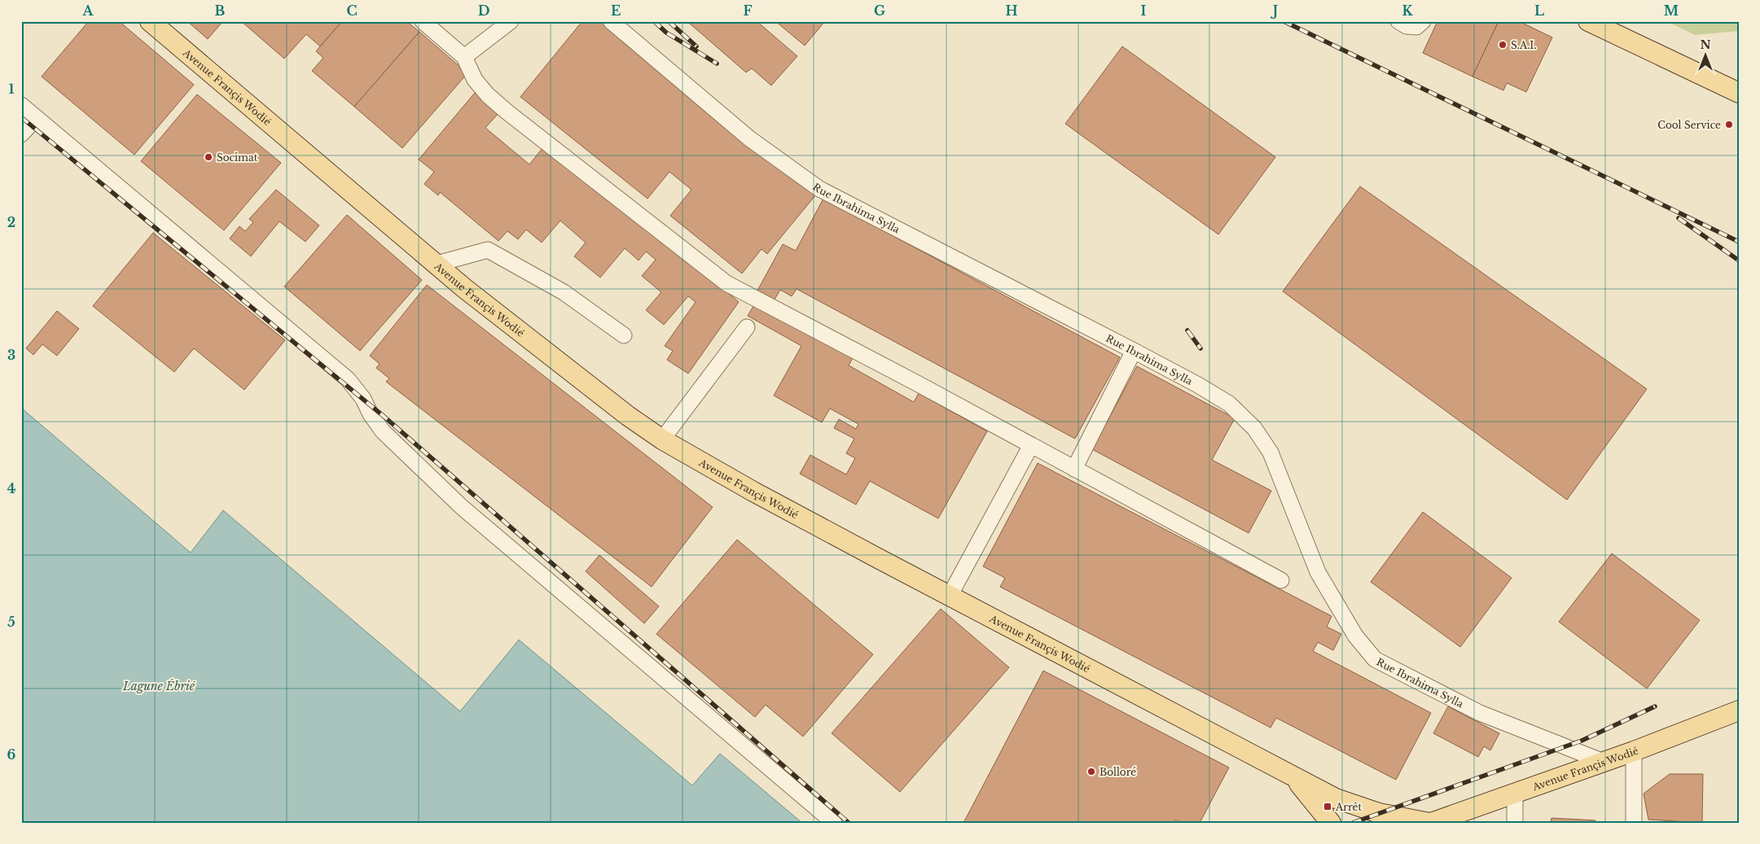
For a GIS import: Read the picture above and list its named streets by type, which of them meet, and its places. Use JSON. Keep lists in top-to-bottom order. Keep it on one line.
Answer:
{"streets":{"main road":["Avenue Françis Wodié"],"street":["Rue Ibrahima Sylla"]},"crossings":[["Avenue Françis Wodié","Rue Ibrahima Sylla"]],"water":["Lagune Ébrié"],"places":{"other":["S.A.I.","Cool Service","Socimat","Bolloré"],"transit":["Arrêt"]},"north":"top","grid":{"columns":["A","B","C","D","E","F","G","H","I","J","K","L","M"],"rows":["1","2","3","4","5","6"]}}
